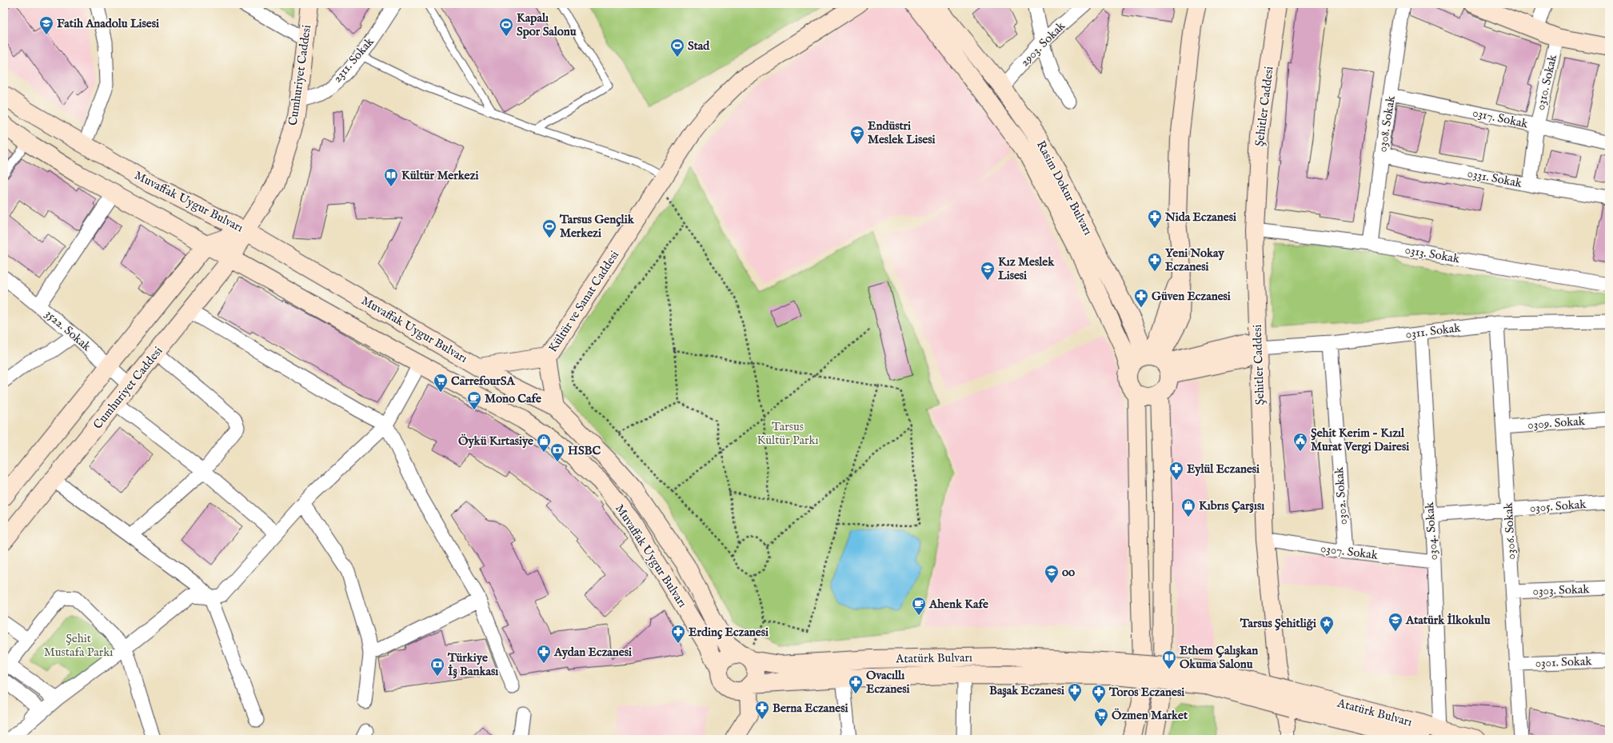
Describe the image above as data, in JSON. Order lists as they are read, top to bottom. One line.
{"streets":{"main road":["Cumhuriyet Caddesi","Şehitler Caddesi","Rasim Dokur Bulvarı","Muvaffak Uygur Bulvarı","Kültür ve Sanat Caddesi","Atatürk Bulvarı"],"street":["2903. Sokak","2311. Sokak","0310. Sokak","0317. Sokak","0308. Sokak","0331. Sokak","0313. Sokak","3522. Sokak","0311. Sokak","0309. Sokak","0302. Sokak","0305. Sokak","0304. Sokak","0306. Sokak","0307. Sokak","0303. Sokak","0301. Sokak"]},"crossings":[["2903. Sokak","Rasim Dokur Bulvarı"],["2311. Sokak","Cumhuriyet Caddesi"],["Cumhuriyet Caddesi","Muvaffak Uygur Bulvarı"],["Cumhuriyet Caddesi","3522. Sokak"],["0310. Sokak","0317. Sokak"],["0310. Sokak","0331. Sokak"],["Şehitler Caddesi","0313. Sokak"],["Şehitler Caddesi","0311. Sokak"],["Şehitler Caddesi","0307. Sokak"],["0317. Sokak","0308. Sokak"],["0308. Sokak","0331. Sokak"],["0308. Sokak","0313. Sokak"],["Muvaffak Uygur Bulvarı","Atatürk Bulvarı"],["0311. Sokak","0302. Sokak"],["0311. Sokak","0304. Sokak"],["0311. Sokak","0306. Sokak"],["0309. Sokak","0306. Sokak"],["0302. Sokak","0307. Sokak"],["0305. Sokak","0304. Sokak"],["0305. Sokak","0306. Sokak"],["0304. Sokak","0307. Sokak"],["0304. Sokak","Atatürk Bulvarı"],["0306. Sokak","0303. Sokak"],["0306. Sokak","0301. Sokak"]],"parks":["Tarsus Kültür Parkı","Şehit Mustafa Parkı"],"places":{"school or university":["Fatih Anadolu Lisesi","Endüstri Meslek Lisesi","Kız Meslek Lisesi","oo","Atatürk İlkokulu"],"sports":["Kapalı Spor Salonu","Stad","Tarsus Gençlik Merkezi"],"library":["Kültür Merkezi","Ethem Çalışkan Okuma Salonu"],"pharmacy":["Nida Eczanesi","Yeni Nokay Eczanesi","Güven Eczanesi","Eylül Eczanesi","Erdinç Eczanesi","Aydan Eczanesi","Ovacıllı Eczanesi","Başak Eczanesi","Toros Eczanesi","Berna Eczanesi"],"supermarket":["CarrefourSA","Özmen Market"],"cafe":["Mono Cafe","Ahenk Kafe"],"public building":["Şehit Kerim - Kızıl Murat Vergi Dairesi"],"shop":["Öykü Kırtasiye","Kıbrıs Çarşısı"],"bank":["HSBC","Türkiye İş Bankası"],"place":["Tarsus Şehitliği"]}}
